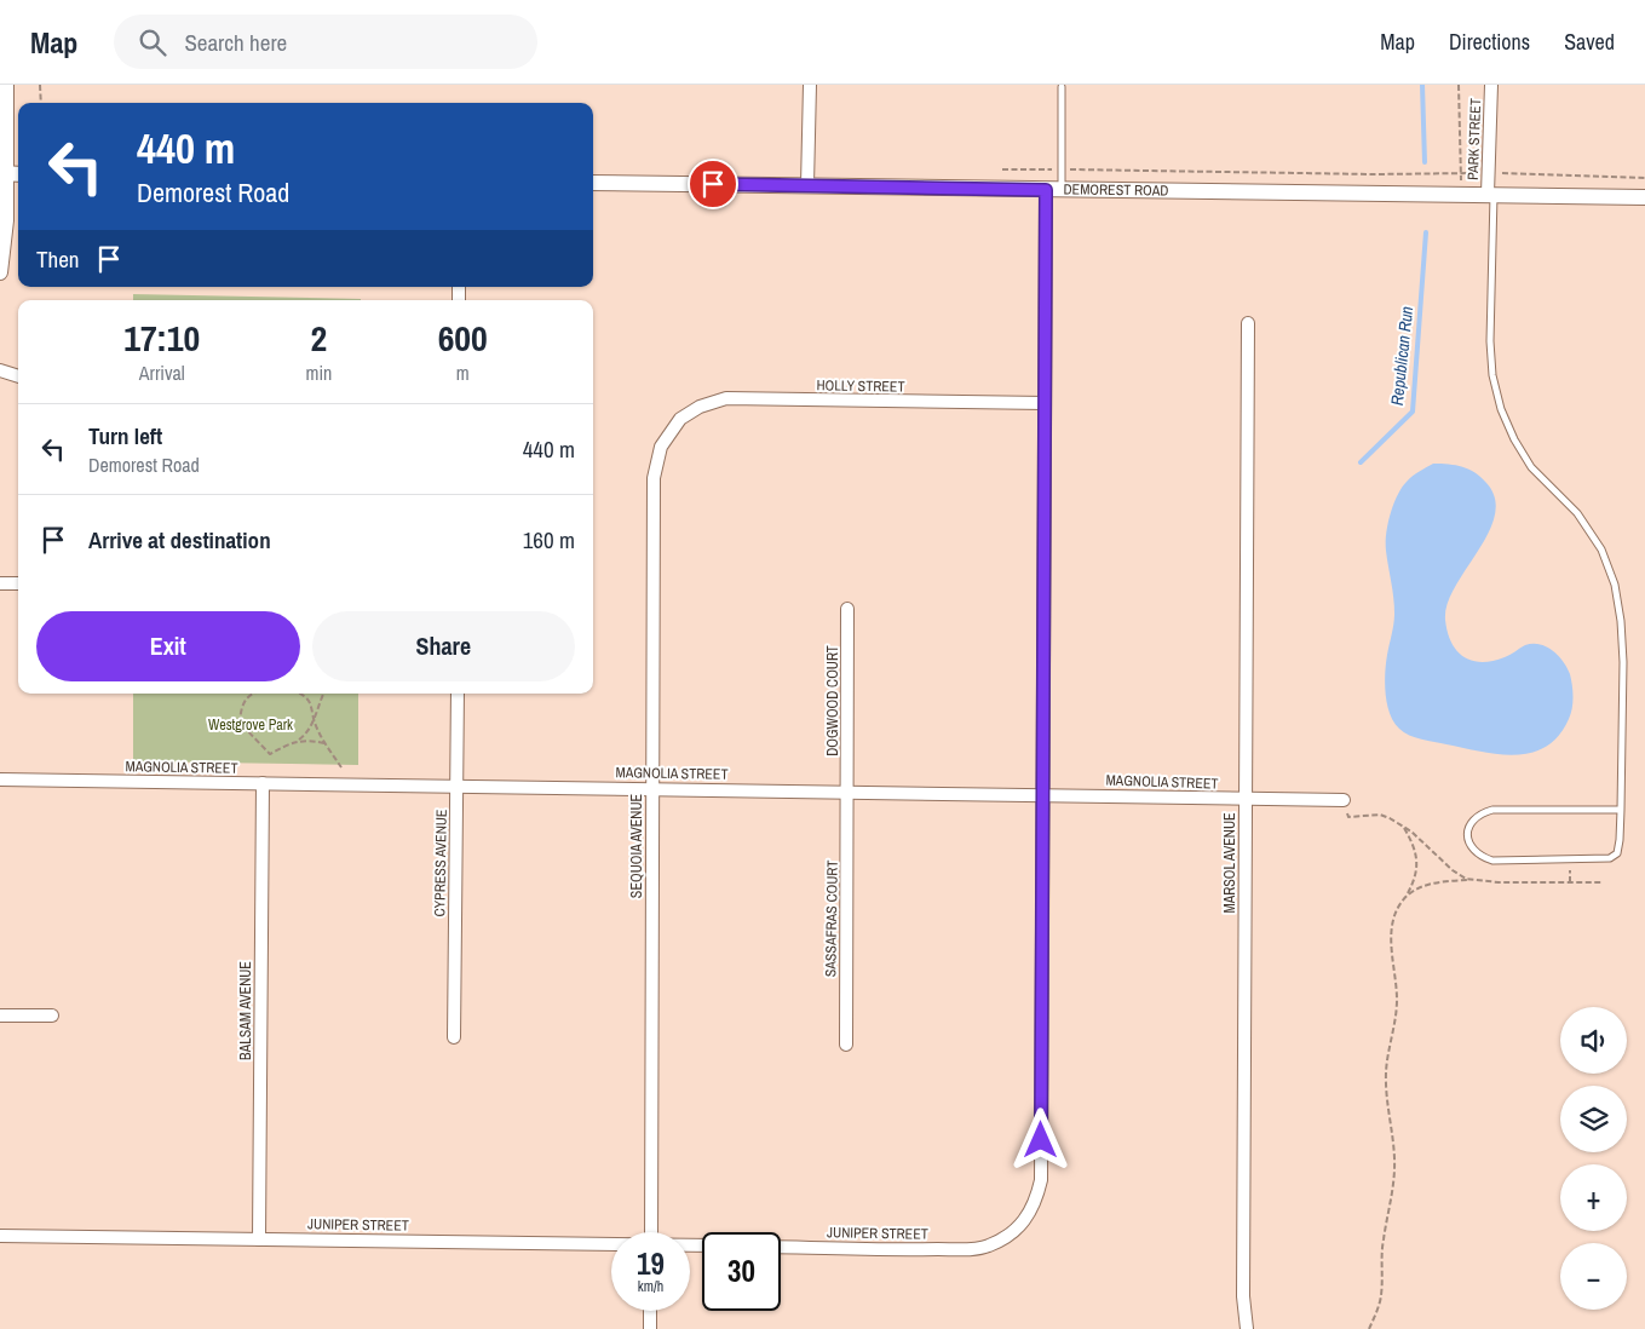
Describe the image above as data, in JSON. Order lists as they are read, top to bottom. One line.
{"streets":{"street":["PARK STREET","DEMOREST ROAD","HOLLY STREET","DOGWOOD COURT","MAGNOLIA STREET","SEQUOIA AVENUE","CYPRESS AVENUE","MARSOL AVENUE","SASSAFRAS COURT","BALSAM AVENUE","JUNIPER STREET"]},"crossings":[["PARK STREET","DEMOREST ROAD"],["HOLLY STREET","SEQUOIA AVENUE"],["DOGWOOD COURT","MAGNOLIA STREET"],["DOGWOOD COURT","SASSAFRAS COURT"],["MAGNOLIA STREET","SEQUOIA AVENUE"],["MAGNOLIA STREET","CYPRESS AVENUE"],["MAGNOLIA STREET","MARSOL AVENUE"],["MAGNOLIA STREET","SASSAFRAS COURT"],["MAGNOLIA STREET","BALSAM AVENUE"],["MAGNOLIA STREET","JUNIPER STREET"],["BALSAM AVENUE","JUNIPER STREET"]],"water":["Republican Run"],"parks":["Westgrove Park"],"page":{"header":"Map","search":"Search here","nav":["Map","Directions","Saved"],"turn":["440 m","Demorest Road"],"then":"Then","eta":["17:10","Arrival","2","min","600","m"],"list":[{"name":"Turn left","note":"Demorest Road","value":"440 m"},{"name":"Arrive at destination","value":"160 m"}],"buttons":["Exit","Share"],"map_buttons":["+","−"],"speed":"19 km/h","limit":"30"}}
